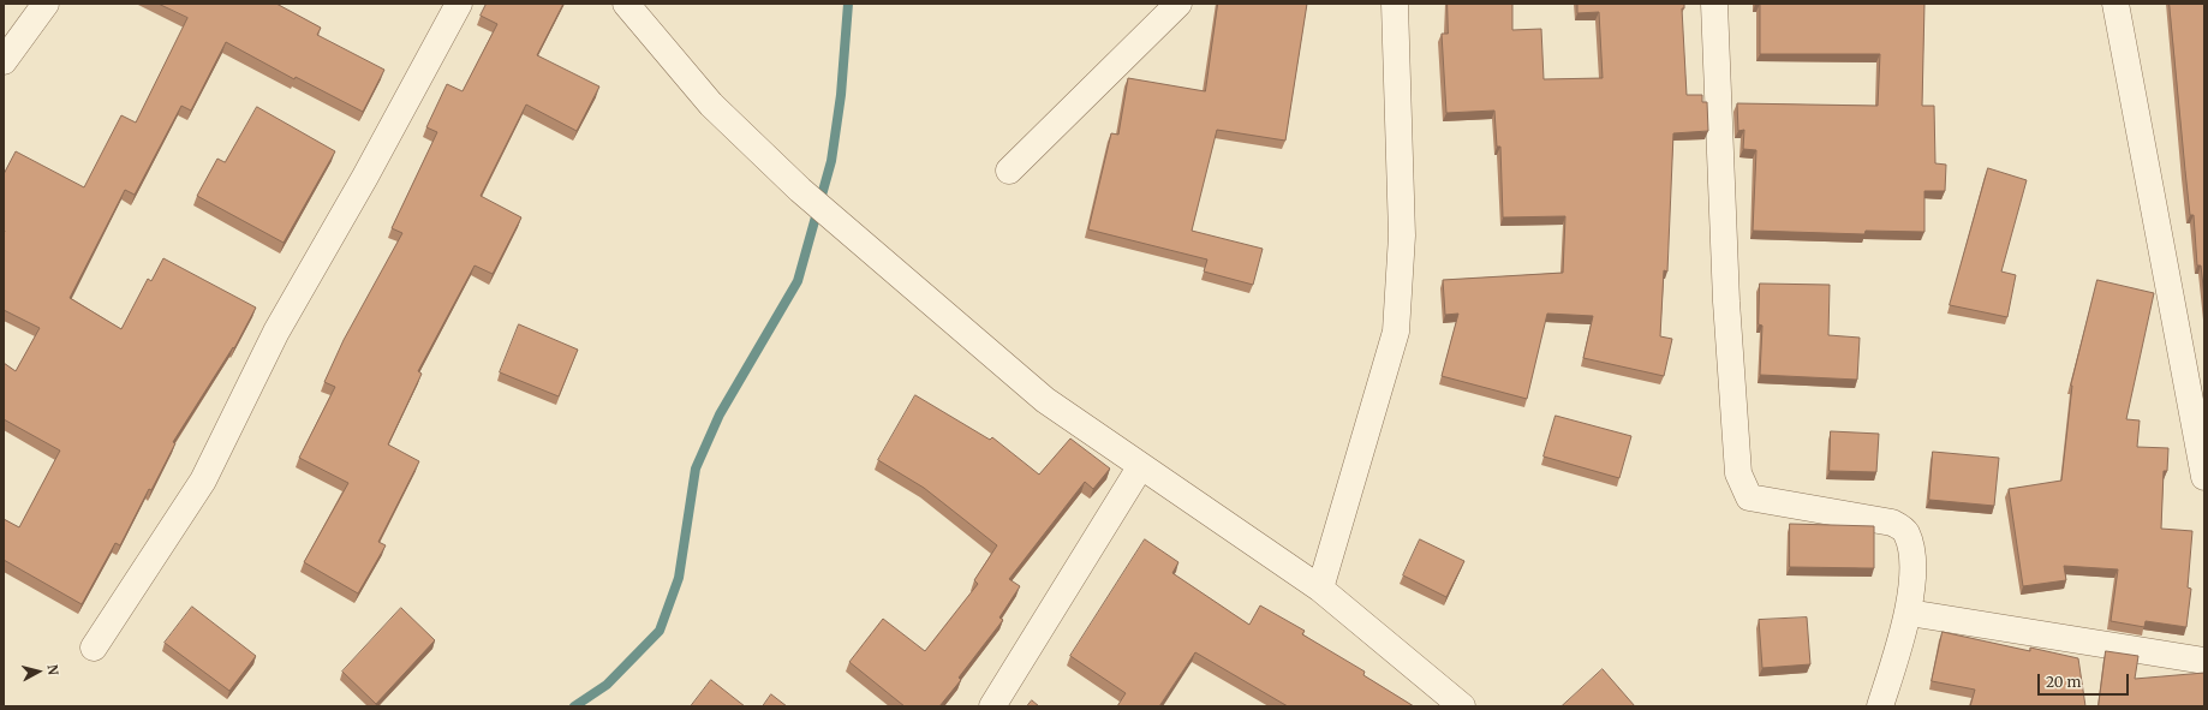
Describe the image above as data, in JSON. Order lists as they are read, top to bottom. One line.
{"scale_bar":"20 m","north":"right"}
